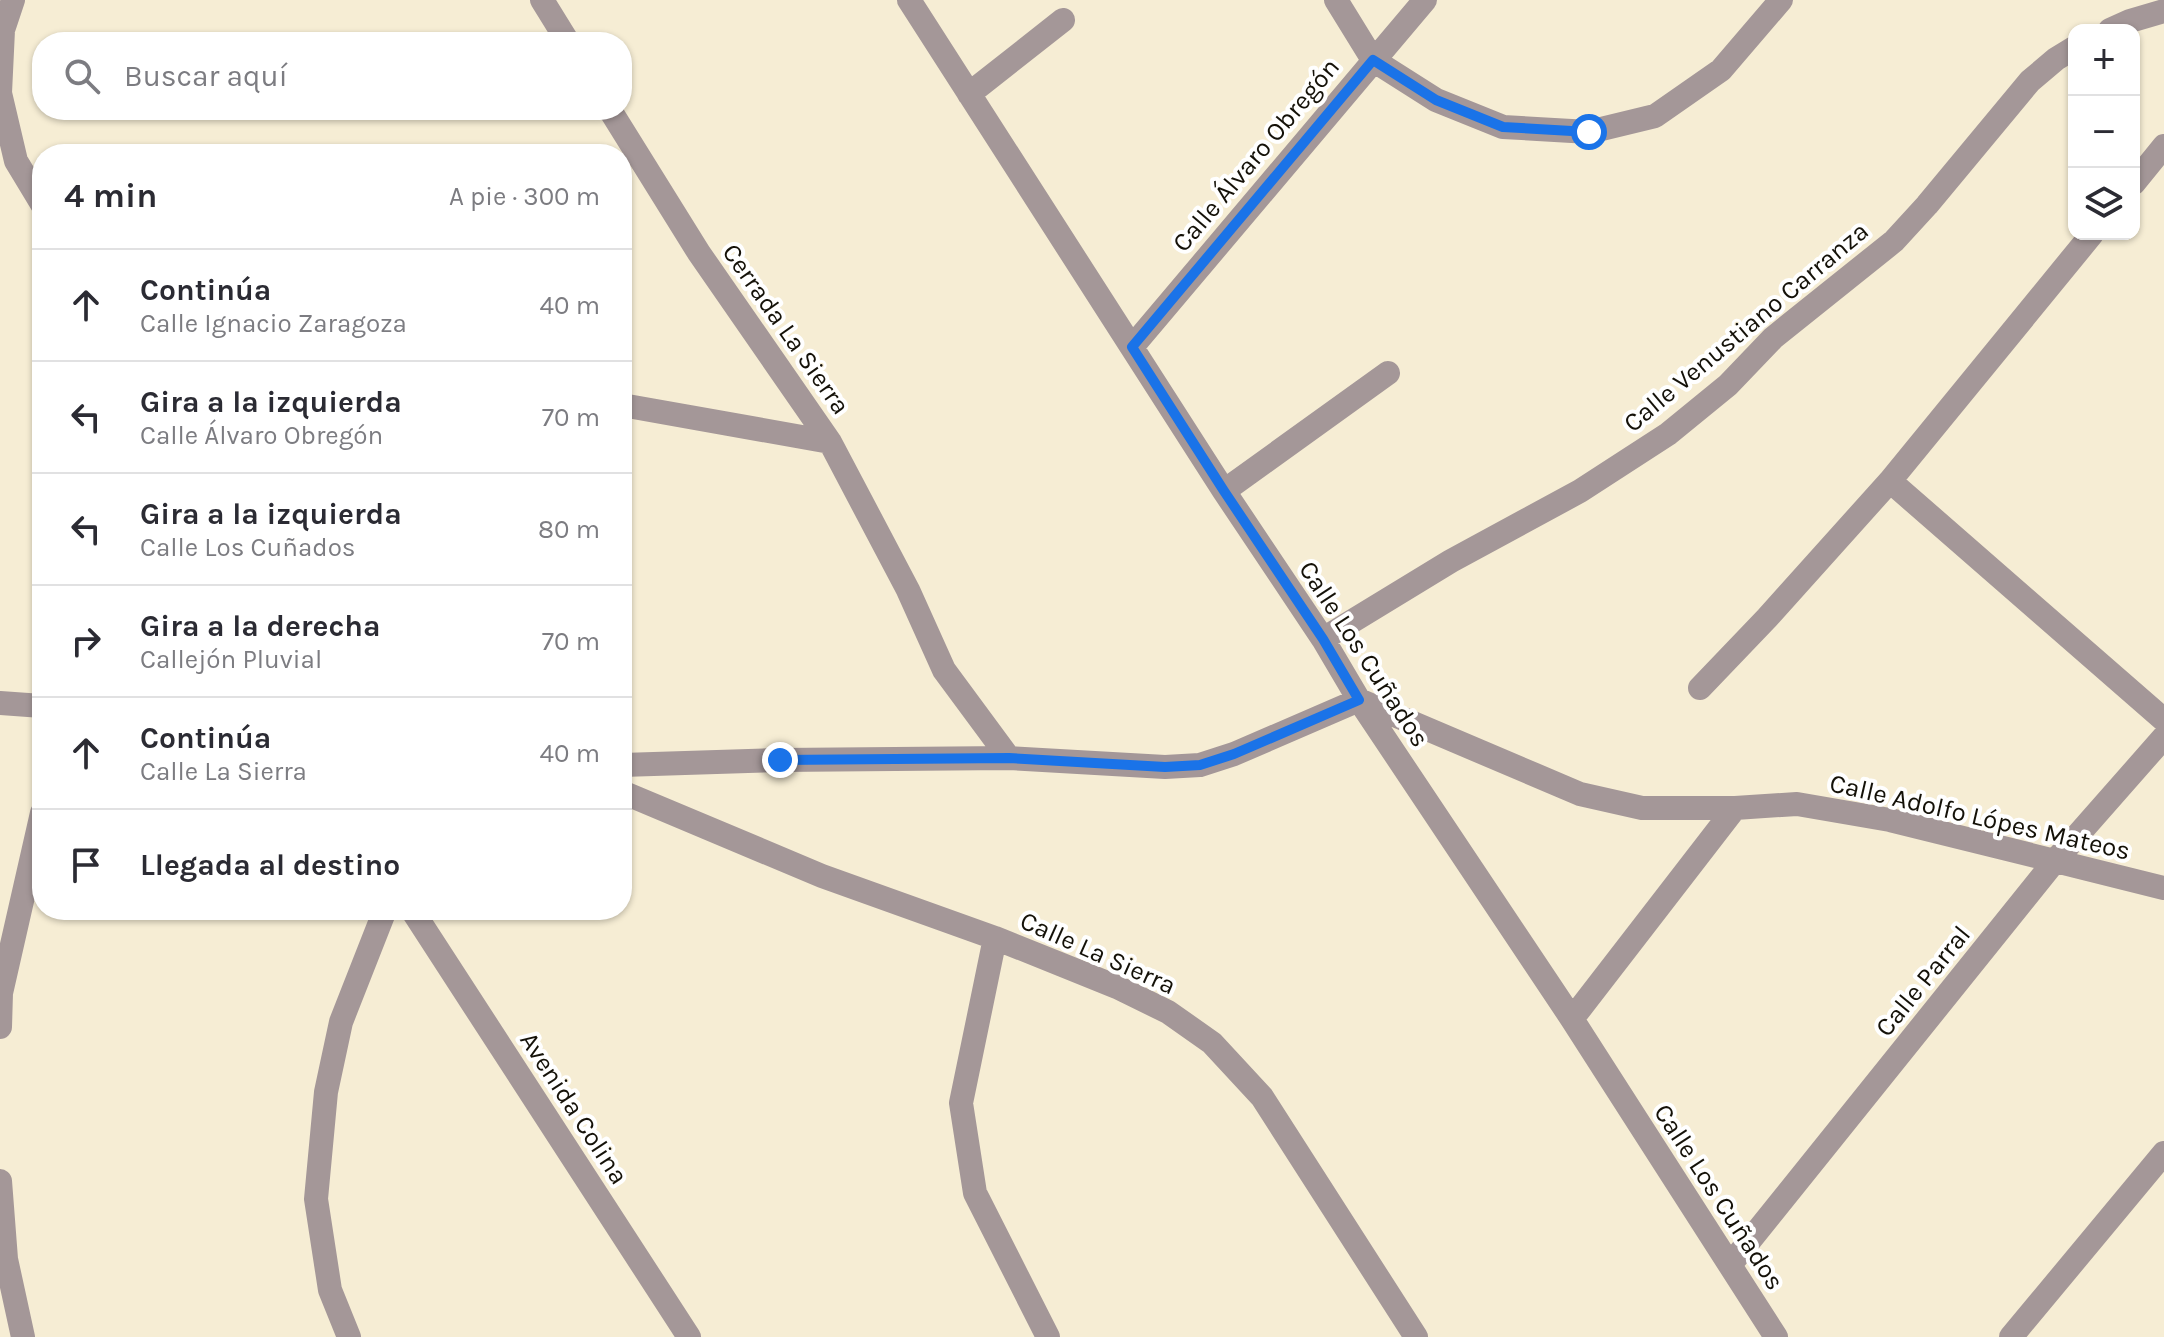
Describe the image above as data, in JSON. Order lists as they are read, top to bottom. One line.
{"streets":{"street":["Calle Álvaro Obregón","Calle Venustiano Carranza","Cerrada La Sierra","Calle Los Cuñados","Calle Adolfo Lópes Mateos","Calle La Sierra","Calle Parral","Avenida Colina"]},"crossings":[["Calle Álvaro Obregón","Calle Los Cuñados"],["Calle Venustiano Carranza","Calle Los Cuñados"],["Calle Los Cuñados","Calle Adolfo Lópes Mateos"],["Calle Los Cuñados","Calle Parral"],["Calle Adolfo Lópes Mateos","Calle Parral"]],"page":{"map_buttons":["+","−"],"search":"Buscar aquí","heading":["4 min","A pie · 300 m"],"list":[["Continúa","Calle Ignacio Zaragoza","40 m"],["Gira a la izquierda","Calle Álvaro Obregón","70 m"],["Gira a la izquierda","Calle Los Cuñados","80 m"],["Gira a la derecha","Callejón Pluvial","70 m"],["Continúa","Calle La Sierra","40 m"],"Llegada al destino"]}}
